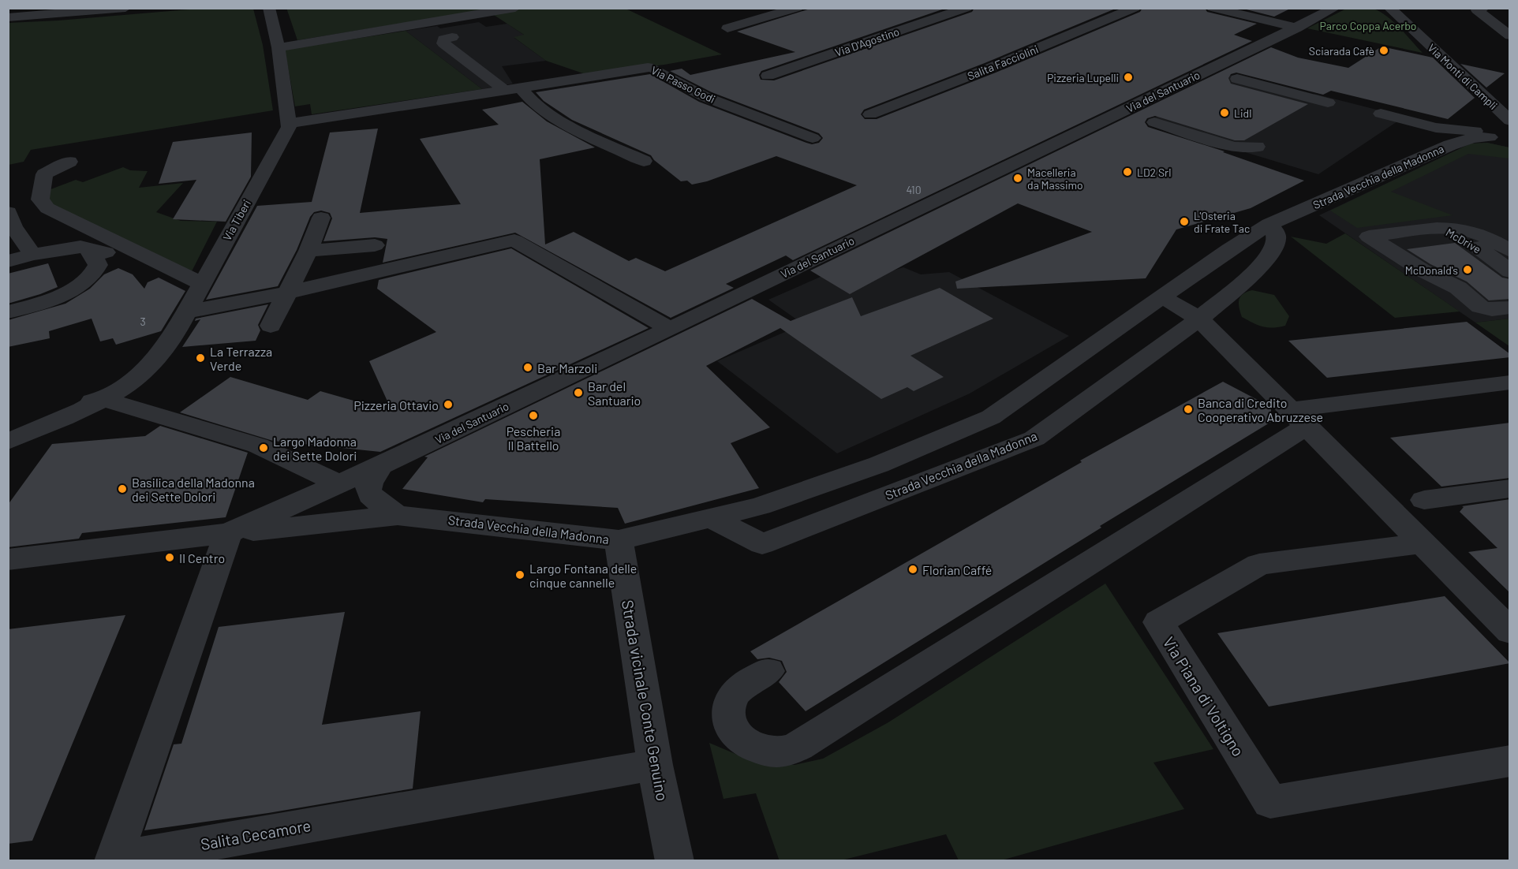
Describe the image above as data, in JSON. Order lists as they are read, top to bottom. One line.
{"streets":{"street":["Via D'Agostino","Salita Facciolini","Via Monti di Campli","Via Passo Godi","Via del Santuario","Strada Vecchia della Madonna","Via Tiberi","McDrive","Via Piana di Voltigno","Strada vicinale Conte Genuino","Salita Cecamore"]},"crossings":[["Via Passo Godi","Via Tiberi"],["Strada Vecchia della Madonna","Strada vicinale Conte Genuino"],["Strada Vecchia della Madonna","Salita Cecamore"],["Strada vicinale Conte Genuino","Salita Cecamore"]],"parks":["Parco Coppa Acerbo"],"places":["Sciarada Cafè","Pizzeria Lupelli","Lidl","LD2 Srl","Macelleria da Massimo","L'Osteria di Frate Tac","McDonald's","La Terrazza Verde","Bar Marzoli","Bar del Santuario","Pizzeria Ottavio","Banca di Credito Cooperativo Abruzzese","Pescheria Il Battello","Largo Madonna dei Sette Dolori","Basilica della Madonna dei Sette Dolori","Il Centro","Florian Caffé","Largo Fontana delle cinque cannelle"],"house_numbers":["410","3"]}
